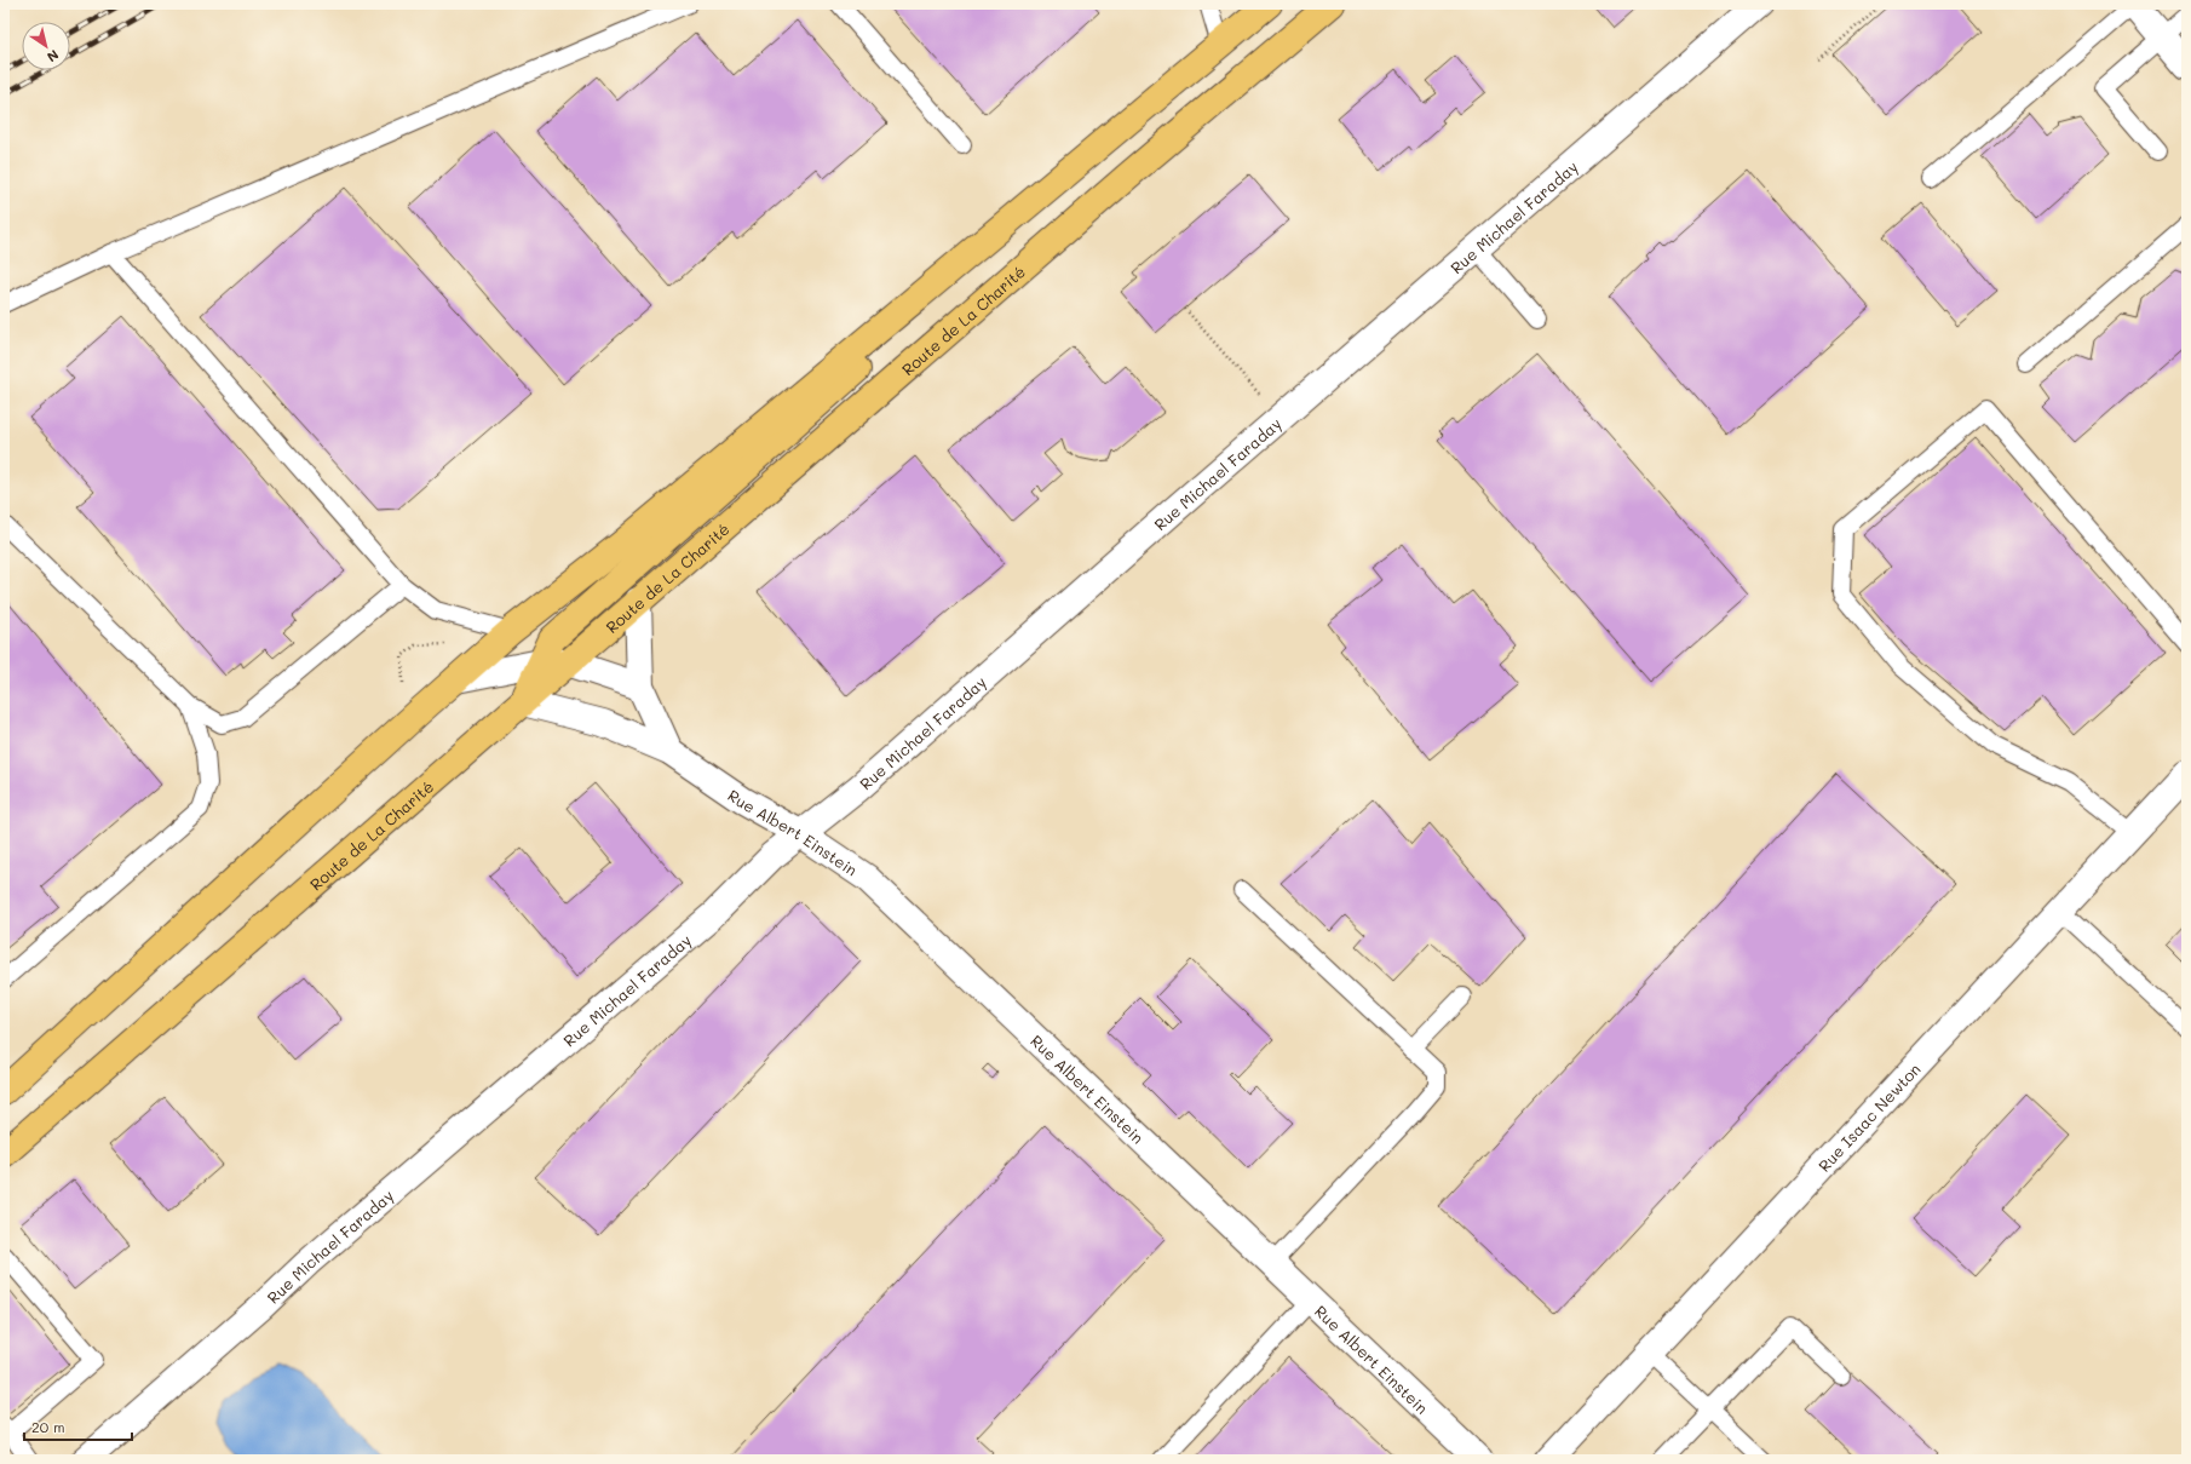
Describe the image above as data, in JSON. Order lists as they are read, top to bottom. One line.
{"streets":{"main road":["Route de La Charité"],"street":["Rue Michael Faraday","Rue Albert Einstein","Rue Isaac Newton"]},"crossings":[["Rue Michael Faraday","Rue Albert Einstein"],["Route de La Charité","Rue Albert Einstein"]],"scale_bar":"20 m","north":"bottom right"}
